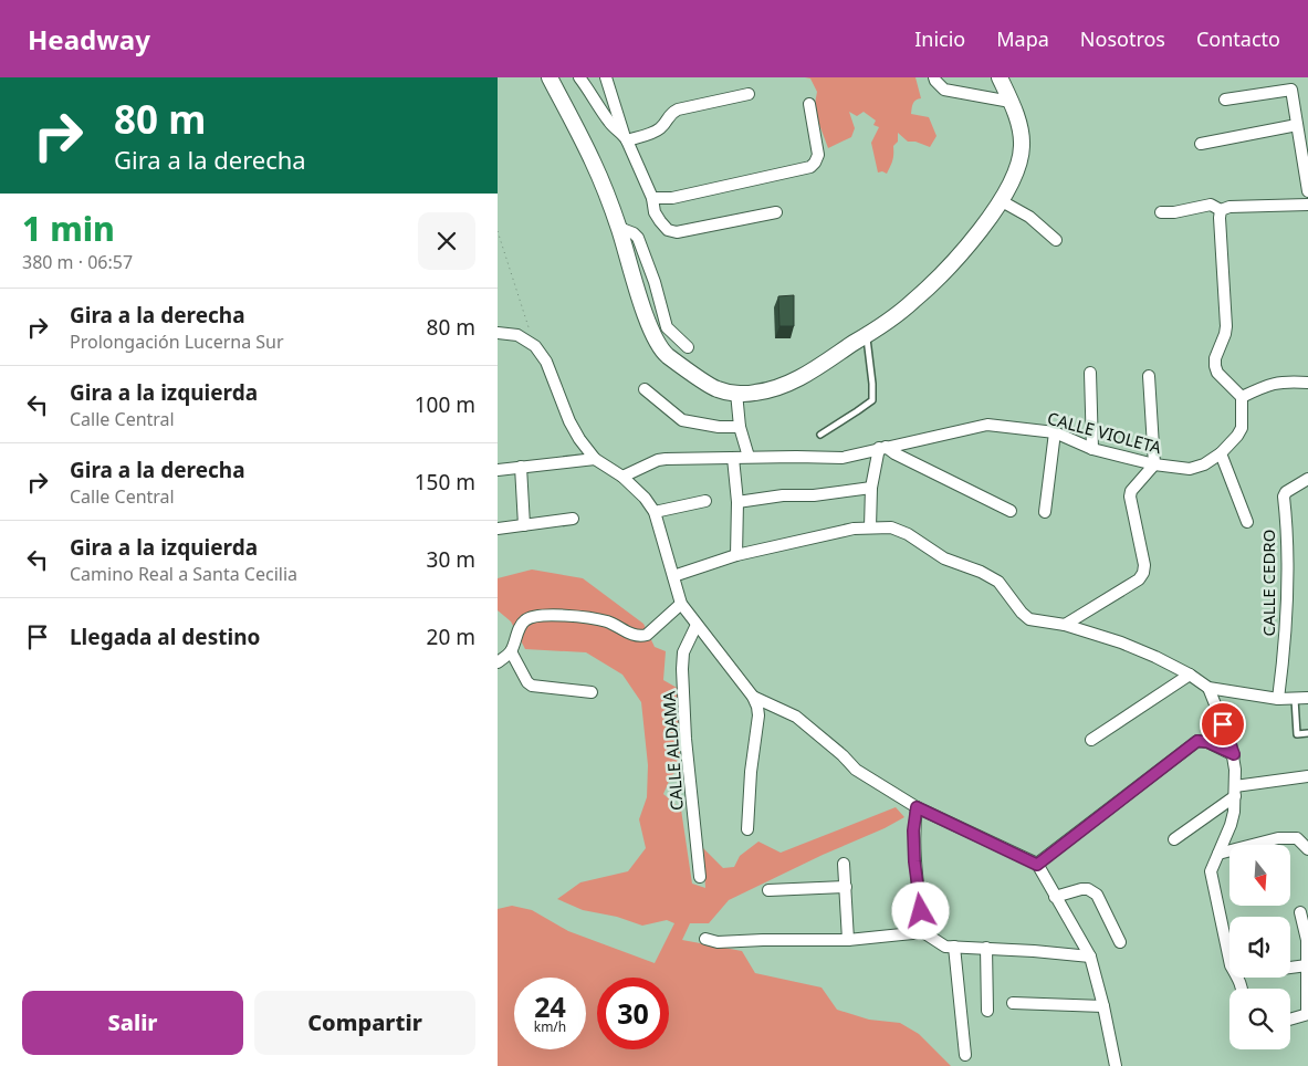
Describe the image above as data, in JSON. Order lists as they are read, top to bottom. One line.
{"streets":{"street":["CALLE VIOLETA","CALLE CEDRO","CALLE ALDAMA"]},"north":"bottom","page":{"header":"Headway","nav":["Inicio","Mapa","Nosotros","Contacto"],"turn":["80 m","Gira a la derecha"],"heading":["1 min","380 m · 06:57"],"list":[{"name":"Gira a la derecha","note":"Prolongación Lucerna Sur","value":"80 m"},{"name":"Gira a la izquierda","note":"Calle Central","value":"100 m"},{"name":"Gira a la derecha","note":"Calle Central","value":"150 m"},{"name":"Gira a la izquierda","note":"Camino Real a Santa Cecilia","value":"30 m"},{"name":"Llegada al destino","value":"20 m"}],"speed":"24 km/h","limit":"30","buttons":["Salir","Compartir"]}}
